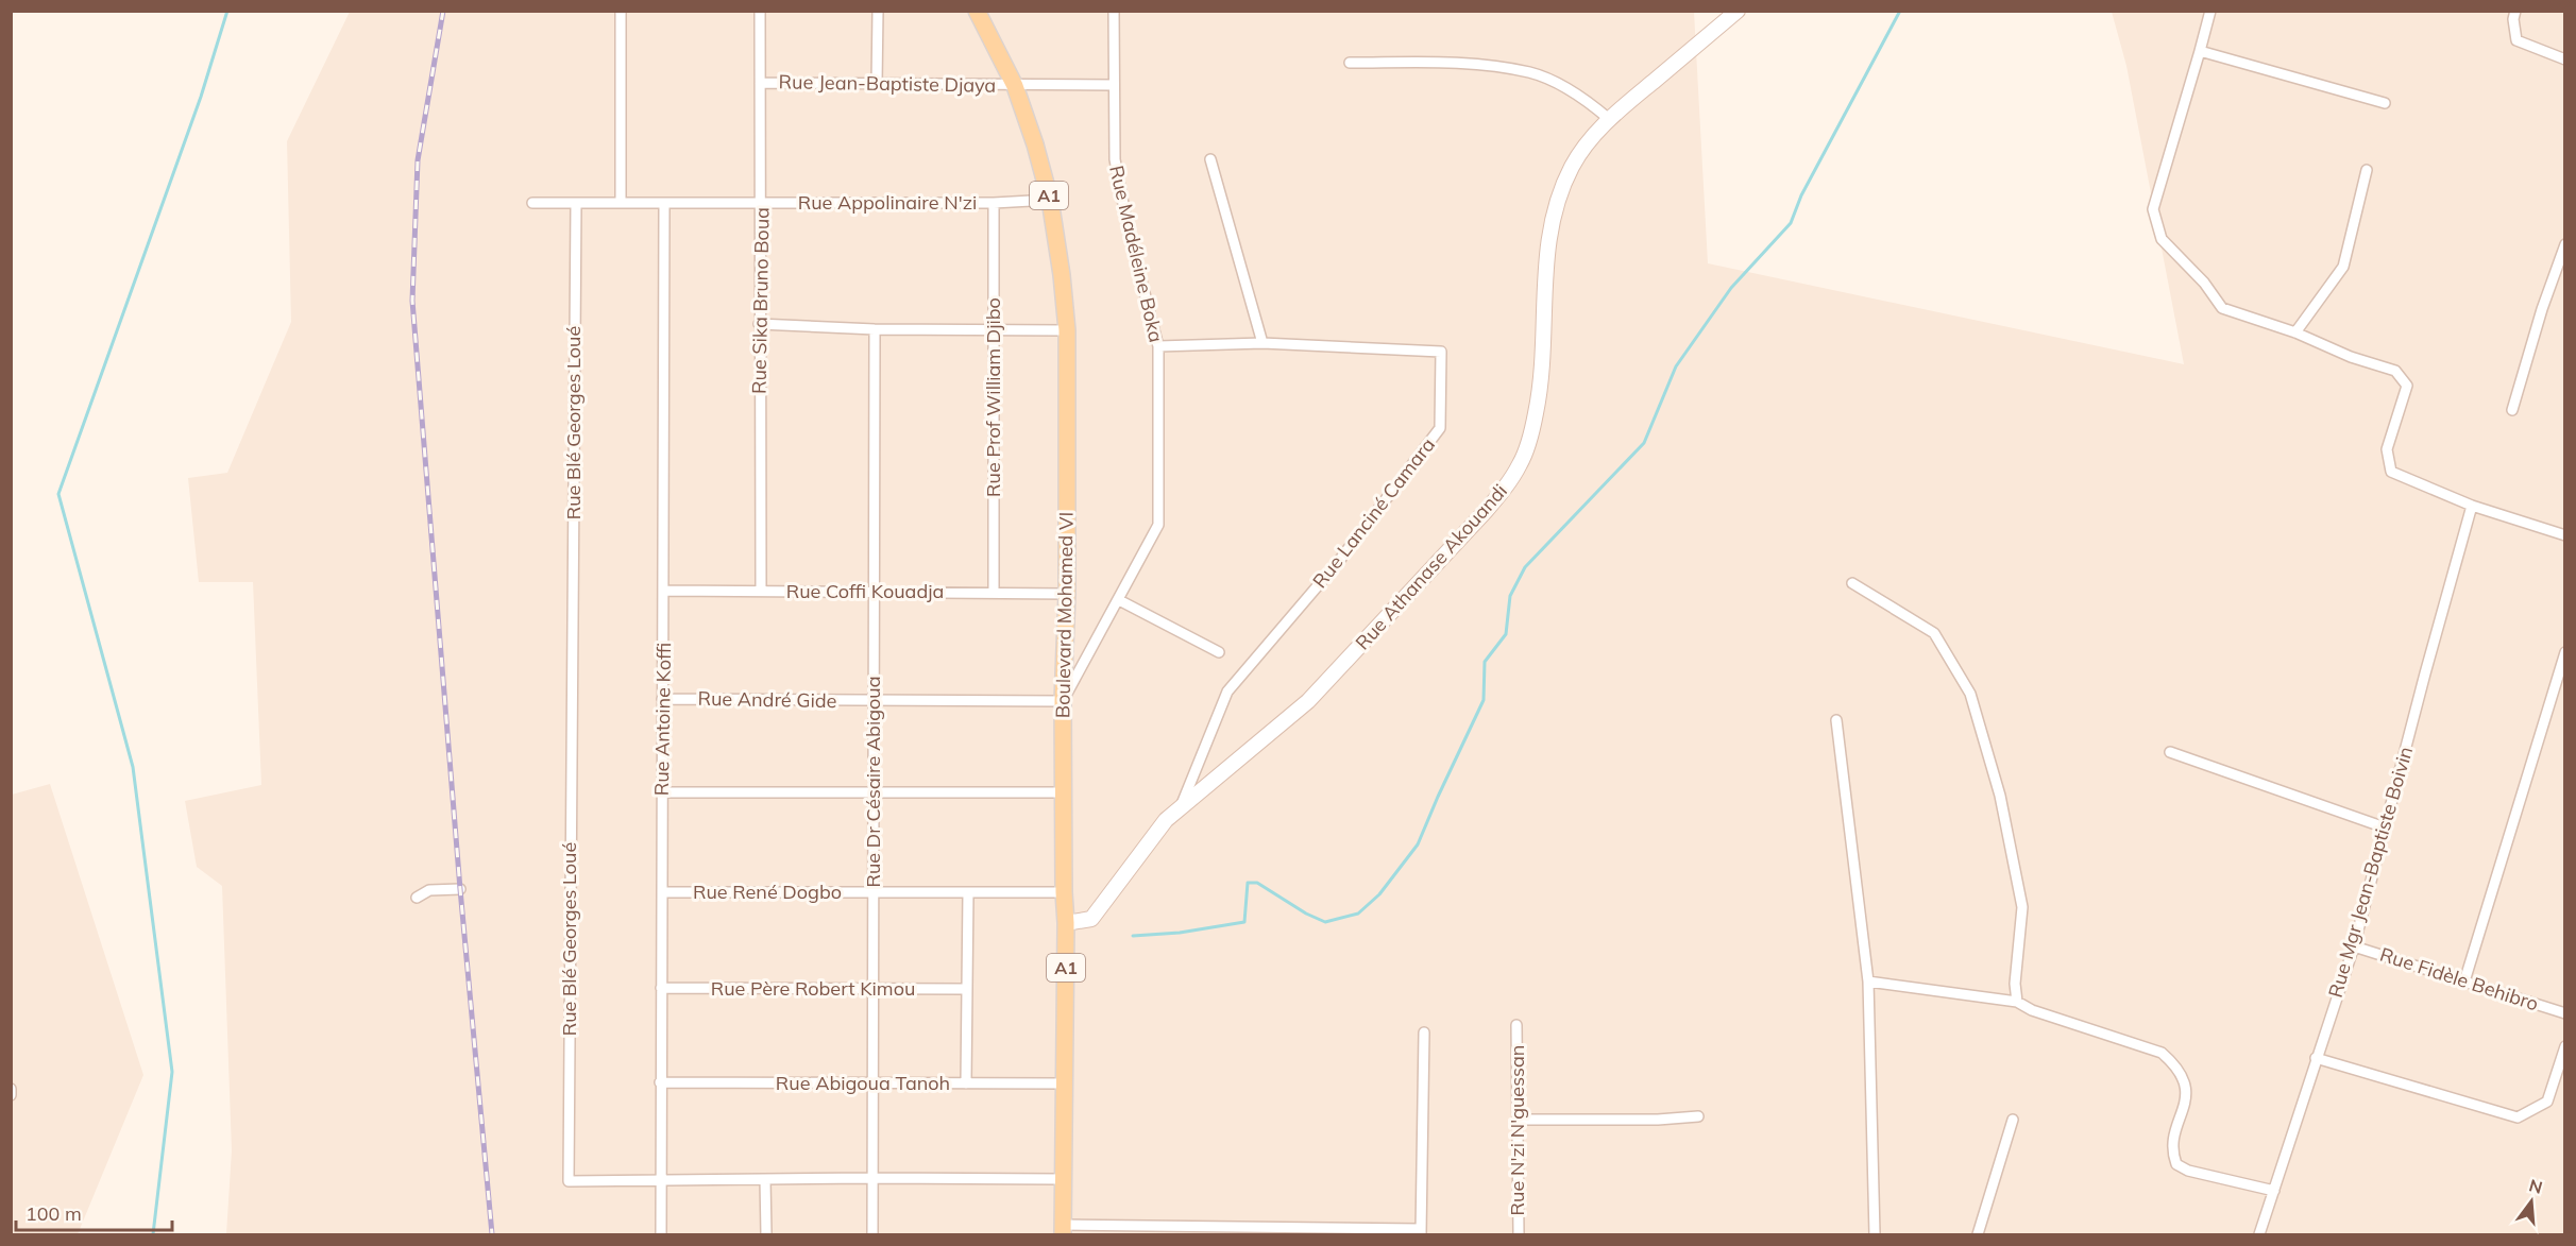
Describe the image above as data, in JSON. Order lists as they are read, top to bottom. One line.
{"streets":{"main road":["A1","Boulevard Mohamed VI"],"street":["Rue Jean-Baptiste Djaya","Rue Appolinaire N'zi","Rue Madéleine Boka","Rue Sika Bruno Boua","Rue Prof William Djibo","Rue Blé Georges Loué","Rue Lanciné Camara","Rue Athanase Akouandi","Rue Coffi Kouadja","Rue André Gide","Rue Antoine Koffi","Rue Dr Césaire Abigoua","Rue Mgr Jean-Baptiste Boivin","Rue René Dogbo","Rue Fidèle Behibro","Rue Père Robert Kimou","Rue Abigoua Tanoh","Rue N'zi N'guessan"]},"crossings":[["Rue Jean-Baptiste Djaya","Rue Madéleine Boka"],["Rue Jean-Baptiste Djaya","Rue Sika Bruno Boua"],["Rue Jean-Baptiste Djaya","Boulevard Mohamed VI"],["Rue Appolinaire N'zi","Rue Sika Bruno Boua"],["Rue Appolinaire N'zi","Rue Prof William Djibo"],["Rue Appolinaire N'zi","Rue Blé Georges Loué"],["Rue Appolinaire N'zi","Boulevard Mohamed VI"],["Rue Appolinaire N'zi","Rue Antoine Koffi"],["Rue Madéleine Boka","Rue Lanciné Camara"],["Rue Madéleine Boka","Boulevard Mohamed VI"],["Rue Madéleine Boka","Rue André Gide"],["Rue Sika Bruno Boua","Rue Coffi Kouadja"],["Rue Prof William Djibo","Rue Coffi Kouadja"],["Rue Blé Georges Loué","Boulevard Mohamed VI"],["Rue Blé Georges Loué","Rue Antoine Koffi"],["Rue Blé Georges Loué","Rue Dr Césaire Abigoua"],["Rue Lanciné Camara","Rue Athanase Akouandi"],["Rue Athanase Akouandi","Boulevard Mohamed VI"],["Rue Coffi Kouadja","Boulevard Mohamed VI"],["Rue Coffi Kouadja","Rue Antoine Koffi"],["Rue Coffi Kouadja","Rue Dr Césaire Abigoua"],["Boulevard Mohamed VI","Rue André Gide"],["Boulevard Mohamed VI","Rue René Dogbo"],["Boulevard Mohamed VI","Rue Abigoua Tanoh"],["Rue André Gide","Rue Antoine Koffi"],["Rue André Gide","Rue Dr Césaire Abigoua"],["Rue Antoine Koffi","Rue René Dogbo"],["Rue Antoine Koffi","Rue Père Robert Kimou"],["Rue Antoine Koffi","Rue Abigoua Tanoh"],["Rue Dr Césaire Abigoua","Rue René Dogbo"],["Rue Dr Césaire Abigoua","Rue Père Robert Kimou"],["Rue Dr Césaire Abigoua","Rue Abigoua Tanoh"],["Rue Mgr Jean-Baptiste Boivin","Rue Fidèle Behibro"]],"scale_bar":"100 m","north":"top"}
